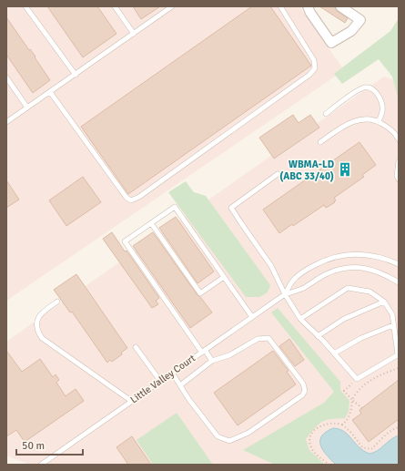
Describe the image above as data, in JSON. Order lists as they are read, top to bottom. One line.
{"streets":{"lane":["Little Valley Court"]},"places":{"building":["WBMA-LD (ABC 33/40)"]},"scale_bar":"50 m"}
